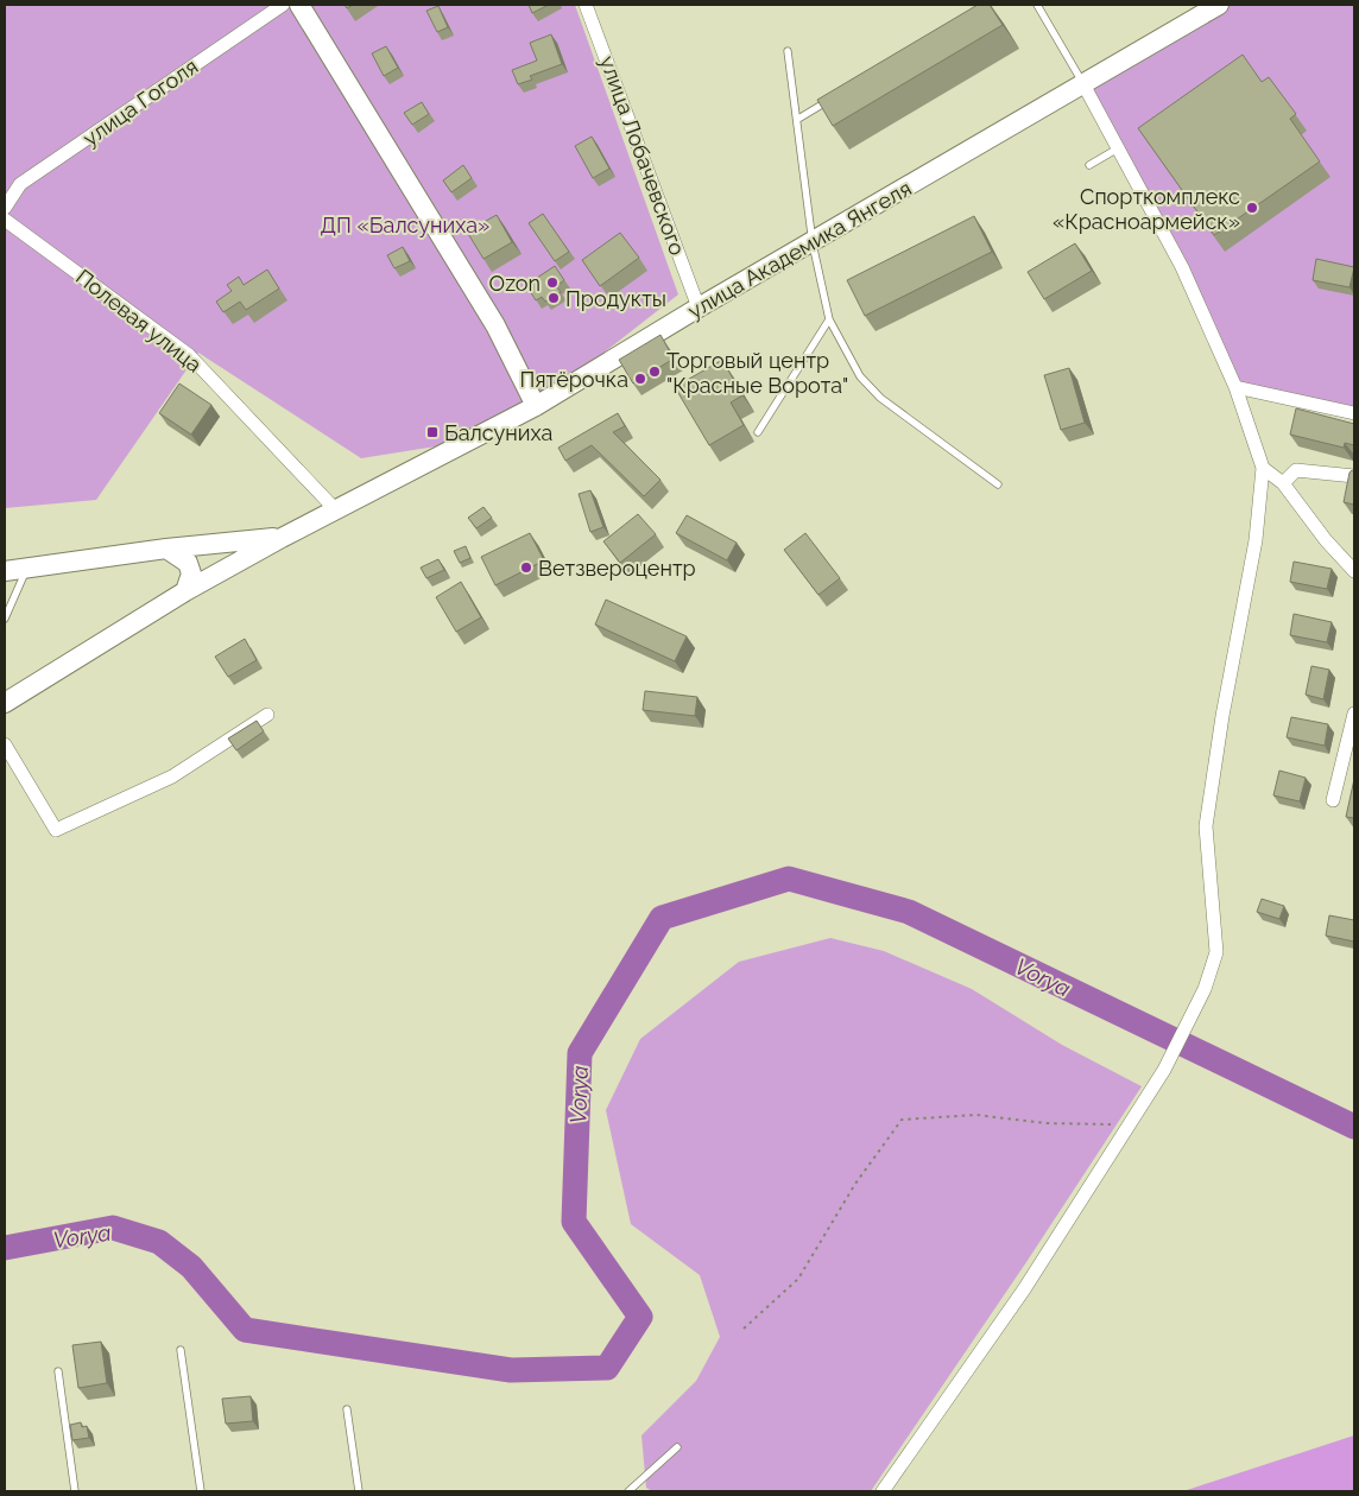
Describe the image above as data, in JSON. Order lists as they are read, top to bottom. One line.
{"streets":{"main road":["улица Академика Янгеля"],"street":["улица Гоголя","улица Лобачевского","Полевая улица"]},"crossings":[["улица Лобачевского","улица Академика Янгеля"],["улица Академика Янгеля","Полевая улица"]],"water":["Vorya"],"parks":["ДП «Балсуниха»"],"places":{"other":["Спорткомплекс «Красноармейск»","Ozon","Продукты","Торговый центр \"Красные Ворота\"","Пятёрочка","Ветзвероцентр"],"transit":["Балсуниха"]}}
